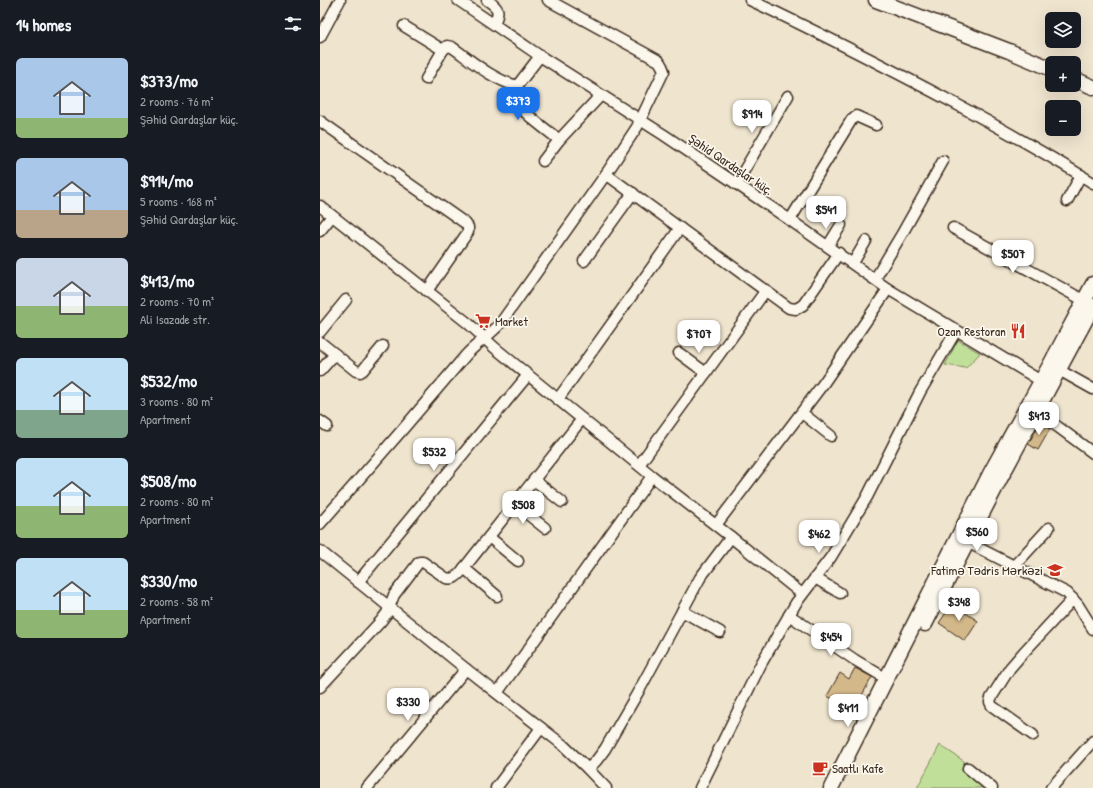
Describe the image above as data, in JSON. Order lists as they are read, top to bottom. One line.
{"streets":{"street":["Şəhid Qardaşlar küç."]},"places":{"supermarket":["Market"],"restaurant":["Ozan Restoran"],"school or university":["Fatimə Tədris Mərkəzi"],"cafe":["Saatlı Kafe"]},"page":{"heading":"14 homes","map_buttons":["+","−"],"list":[{"name":"$373/mo","note":"2 rooms · 76 m² · Şəhid Qardaşlar küç."},{"name":"$914/mo","note":"5 rooms · 168 m² · Şəhid Qardaşlar küç."},{"name":"$413/mo","note":"2 rooms · 70 m² · Ali Isazade str."},{"name":"$532/mo","note":"3 rooms · 80 m² · Apartment"},{"name":"$508/mo","note":"2 rooms · 80 m² · Apartment"},{"name":"$330/mo","note":"2 rooms · 58 m² · Apartment"}],"price":["$373","$914","$541","$507","$707","$413","$532","$508","$560","$462","$348","$454","$330","$411"]}}
